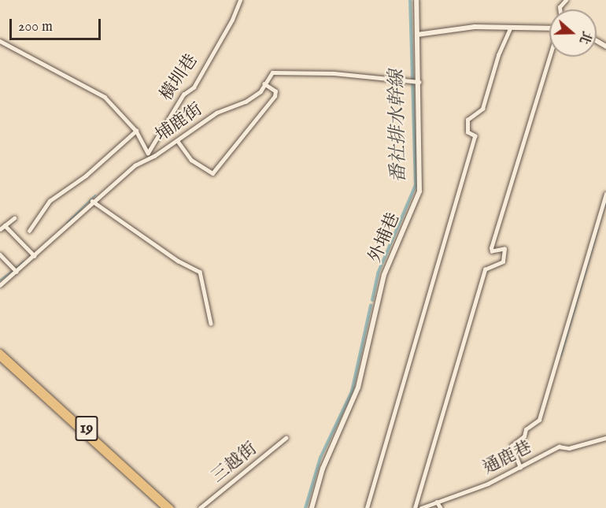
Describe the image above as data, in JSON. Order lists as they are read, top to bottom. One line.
{"streets":{"main road":["19"],"street":["橫圳巷","埔鹿街","外埔巷","通鹿巷","三越街"]},"crossings":[["埔鹿街","外埔巷"]],"water":["番社排水幹線"],"scale_bar":"200 m","north":"right"}
